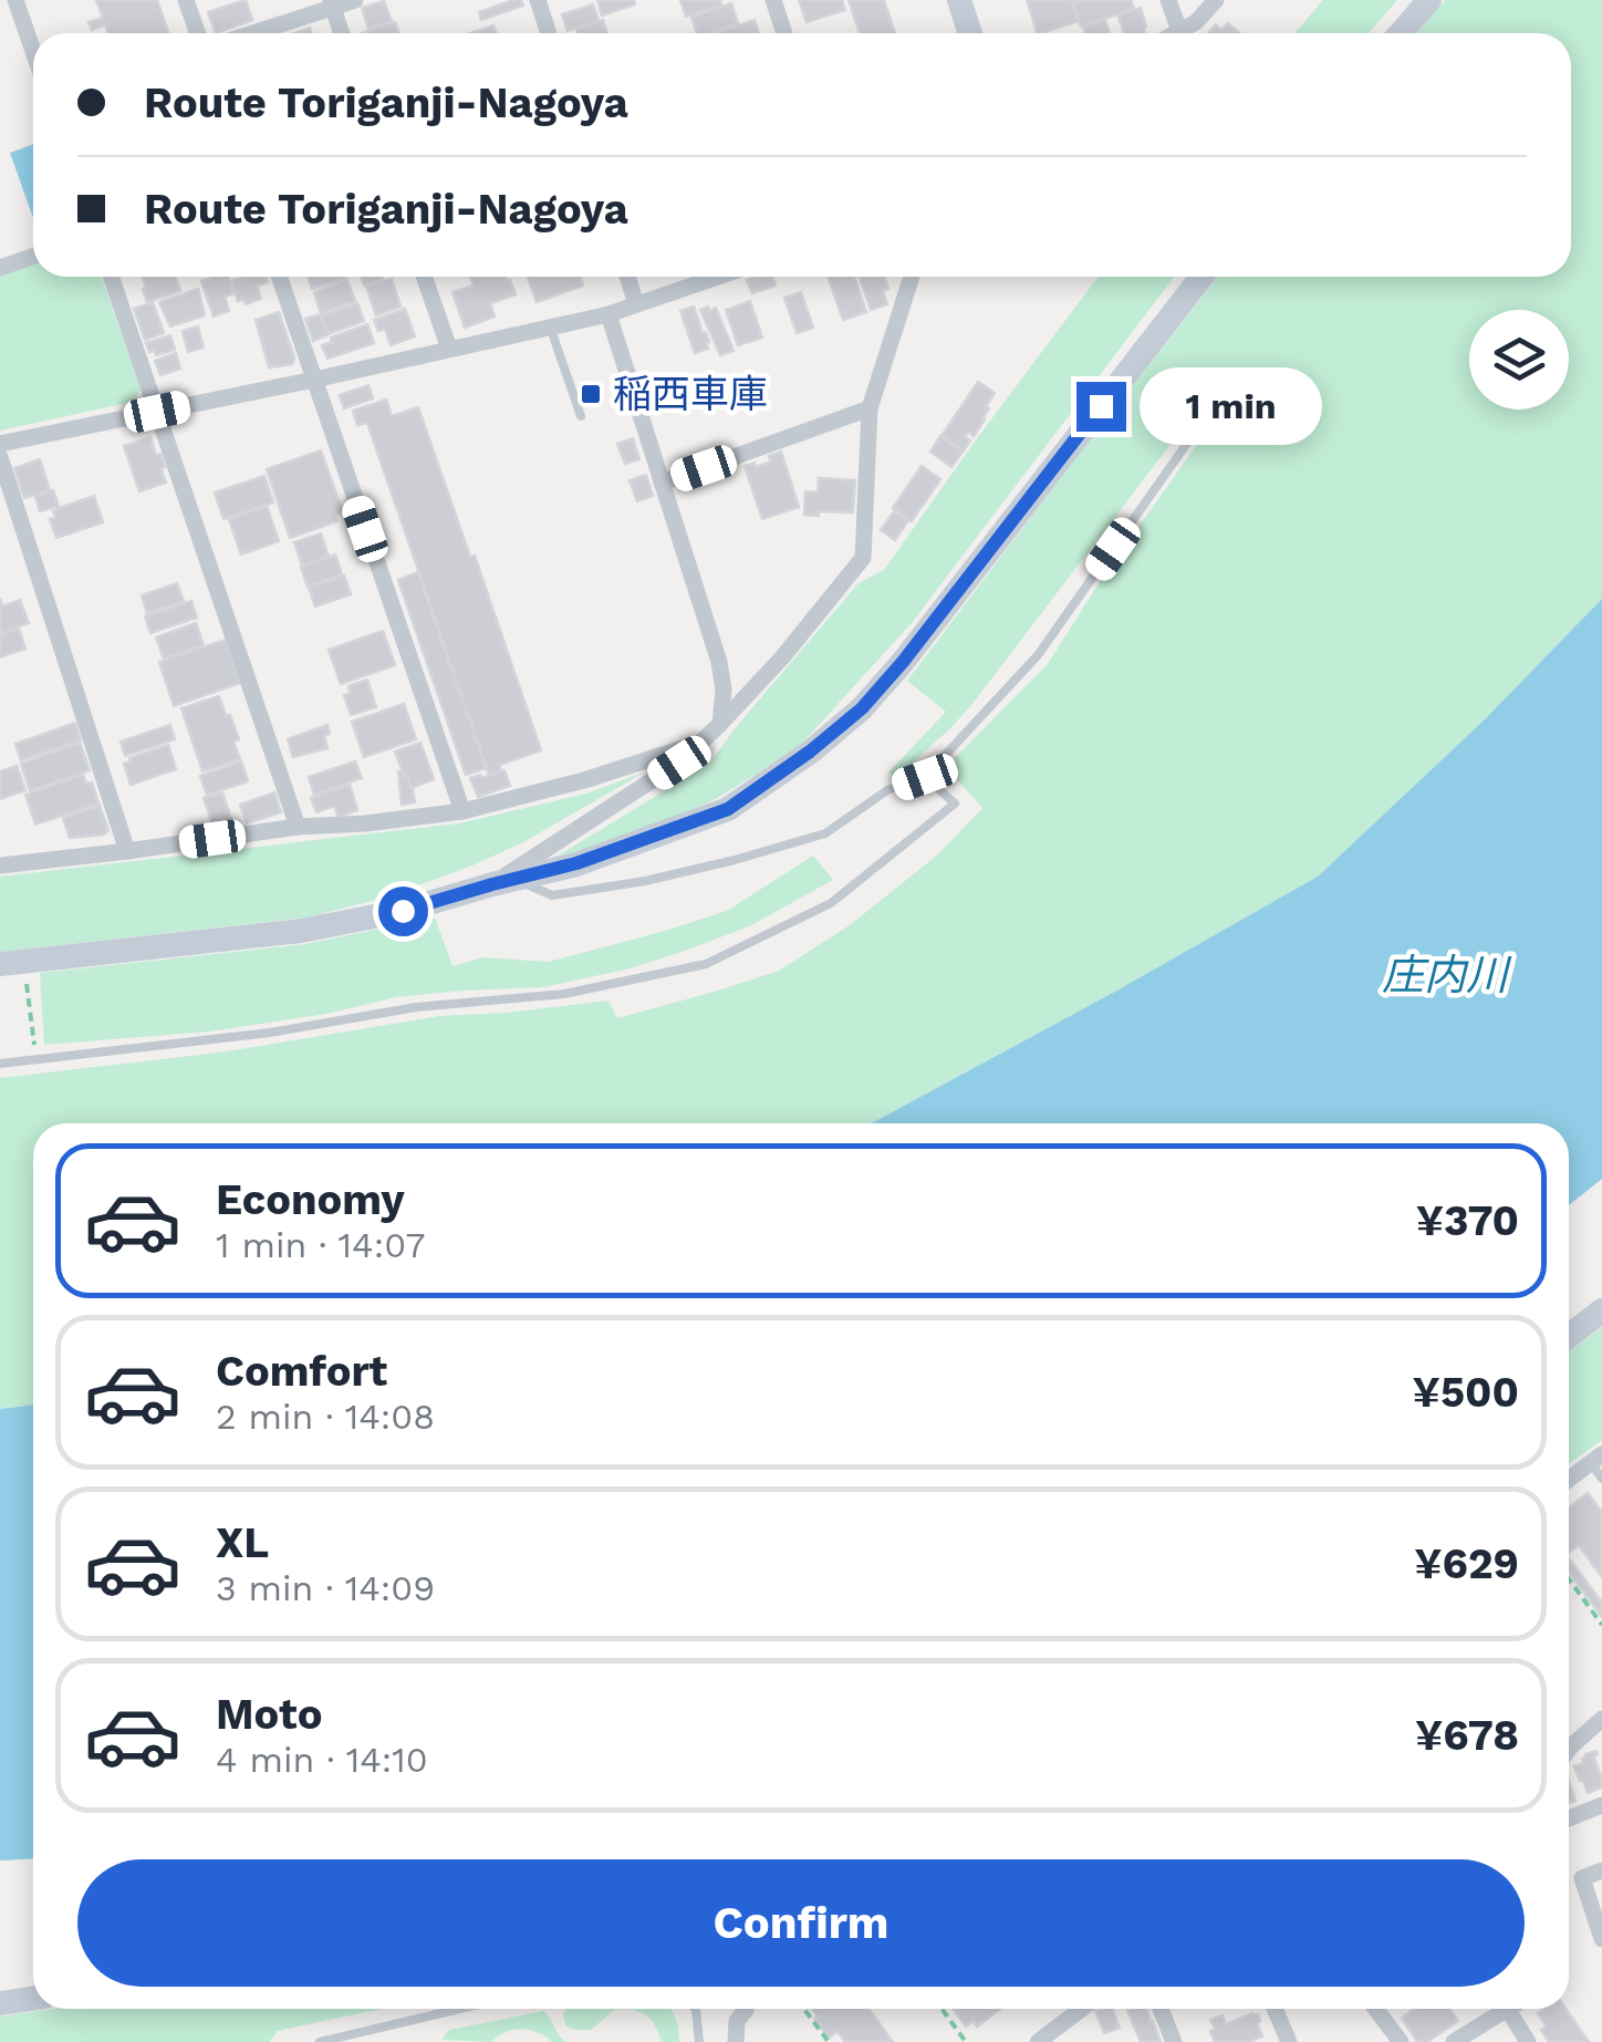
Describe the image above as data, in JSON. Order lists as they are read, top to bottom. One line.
{"water":["庄内川"],"places":{"transit":["稲西車庫"]},"page":{"banner":["Route Toriganji-Nagoya","Route Toriganji-Nagoya"],"bubble":"1 min","list":[{"name":"Economy","note":"1 min · 14:07","value":"¥370"},{"name":"Comfort","note":"2 min · 14:08","value":"¥500"},{"name":"XL","note":"3 min · 14:09","value":"¥629"},{"name":"Moto","note":"4 min · 14:10","value":"¥678"}],"buttons":"Confirm"}}
